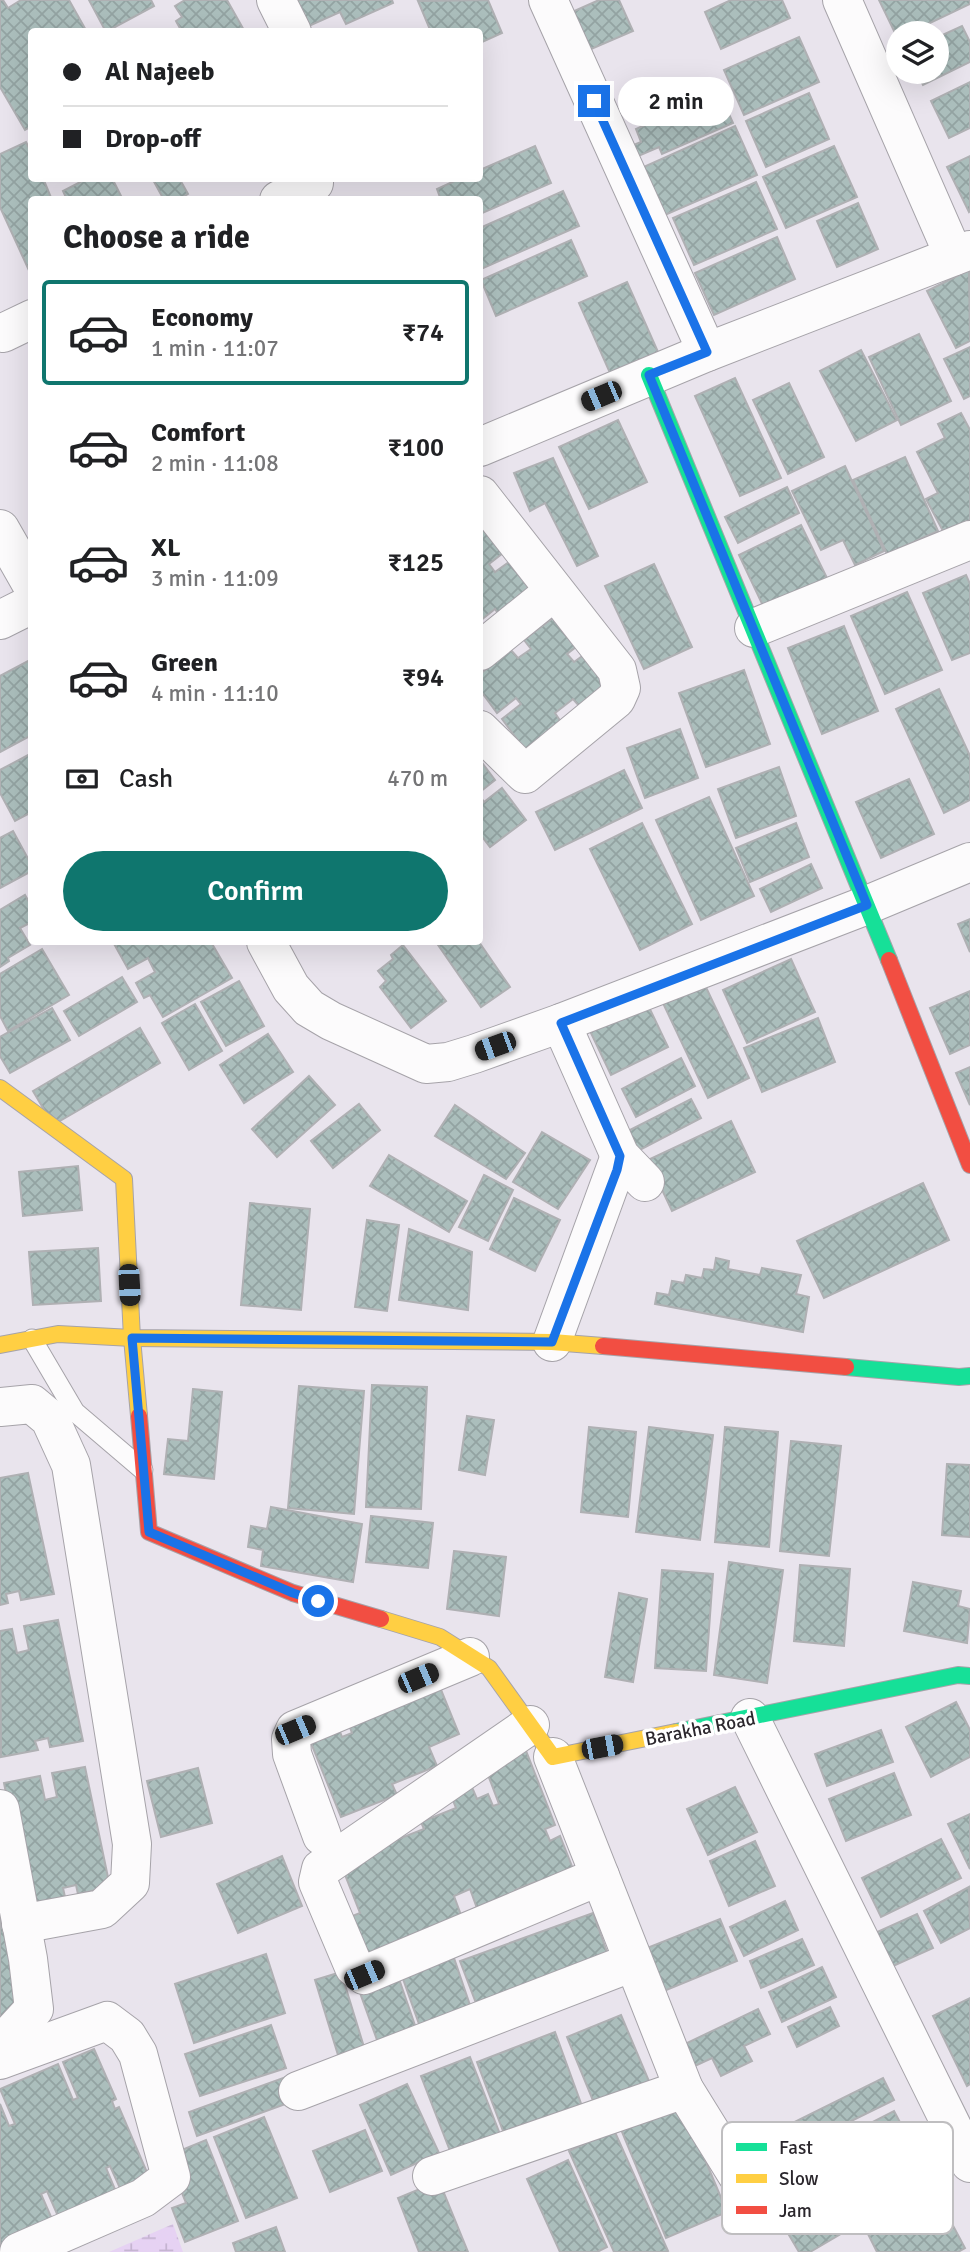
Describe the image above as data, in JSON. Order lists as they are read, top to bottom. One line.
{"streets":{"street":["Barakha Road"]},"legend":["Fast","Slow","Jam"],"page":{"banner":["Al Najeeb","Drop-off"],"bubble":"2 min","heading":"Choose a ride","list":[{"name":"Economy","note":"1 min · 11:07","value":"₹74"},{"name":"Comfort","note":"2 min · 11:08","value":"₹100"},{"name":"XL","note":"3 min · 11:09","value":"₹125"},{"name":"Green","note":"4 min · 11:10","value":"₹94"}],"pay":["Cash","470 m"],"buttons":"Confirm"}}
